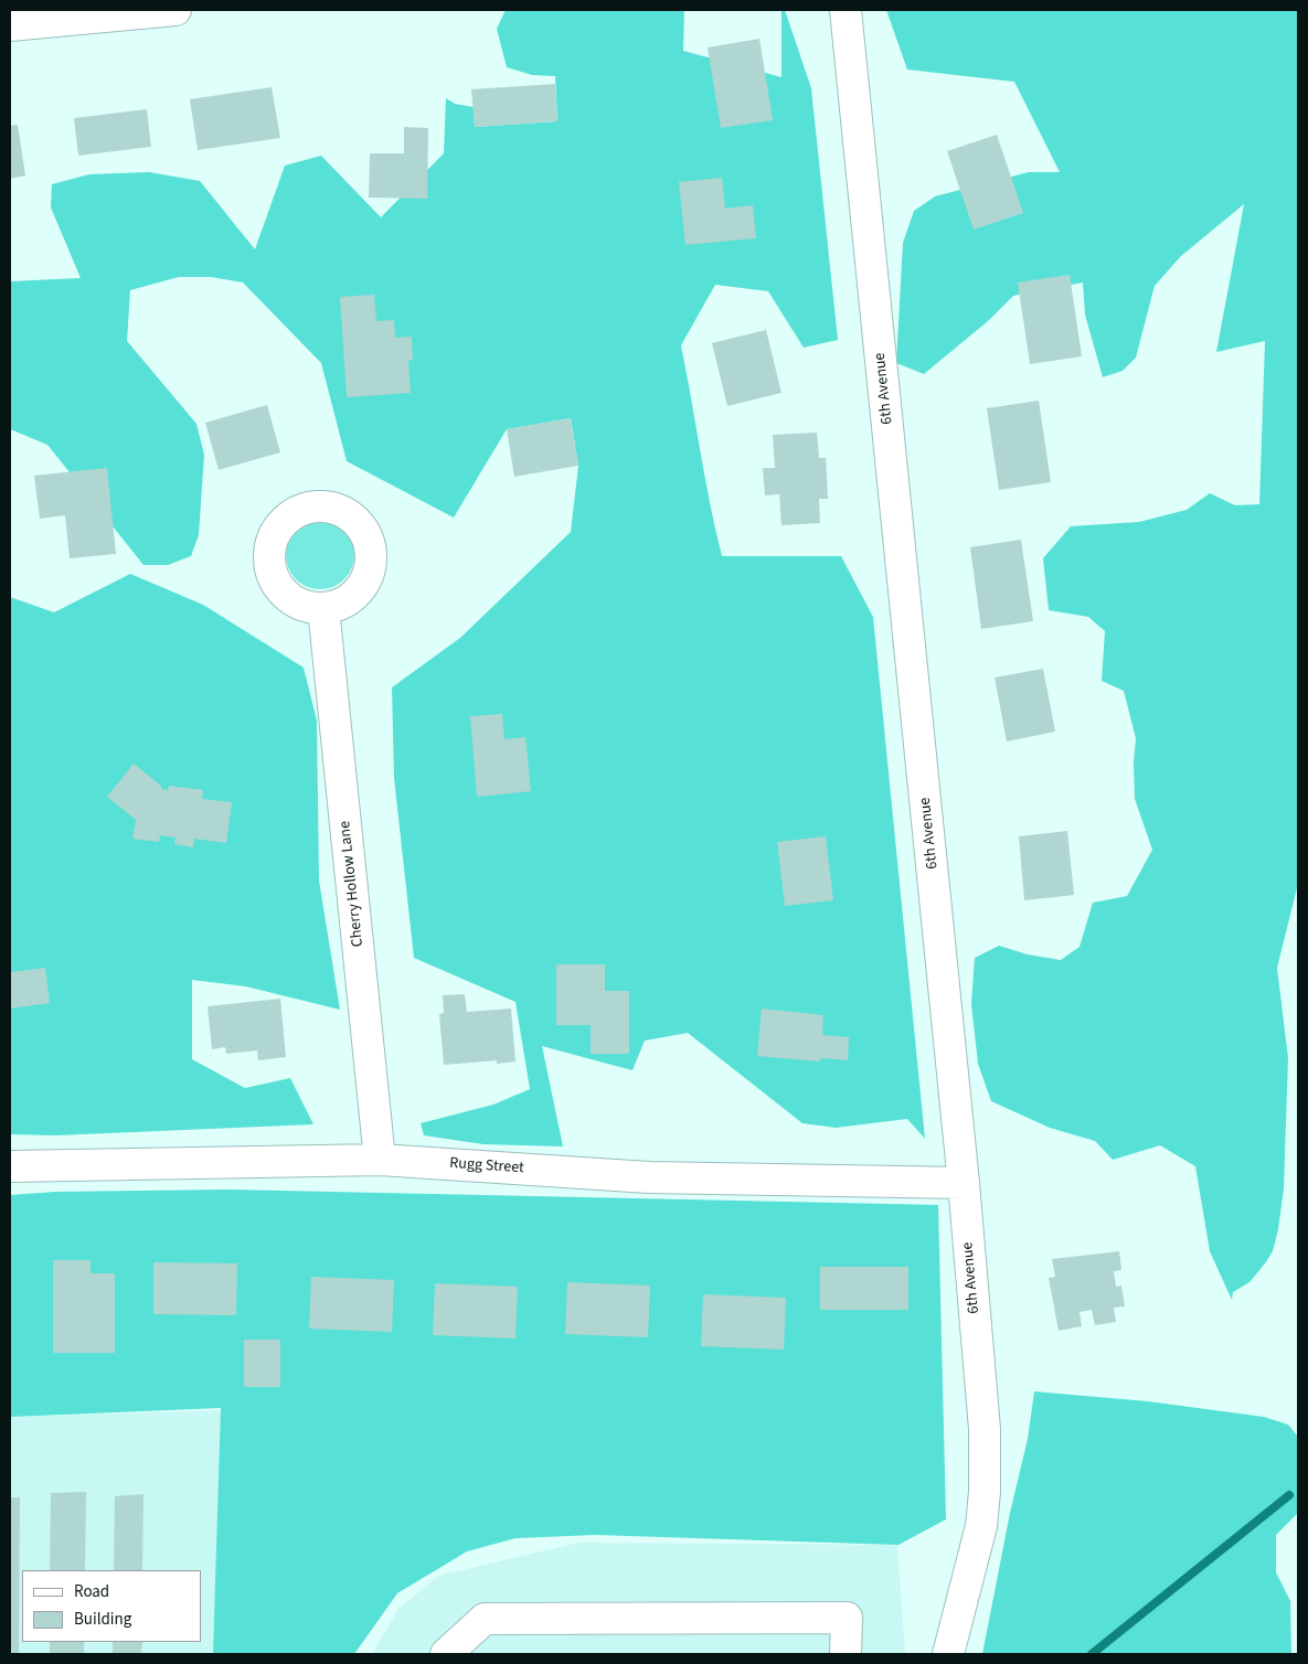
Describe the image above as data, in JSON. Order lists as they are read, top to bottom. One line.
{"streets":{"street":["6th Avenue","Cherry Hollow Lane","Rugg Street"]},"crossings":[["6th Avenue","Rugg Street"],["Cherry Hollow Lane","Rugg Street"]],"legend":["Road","Building"]}
